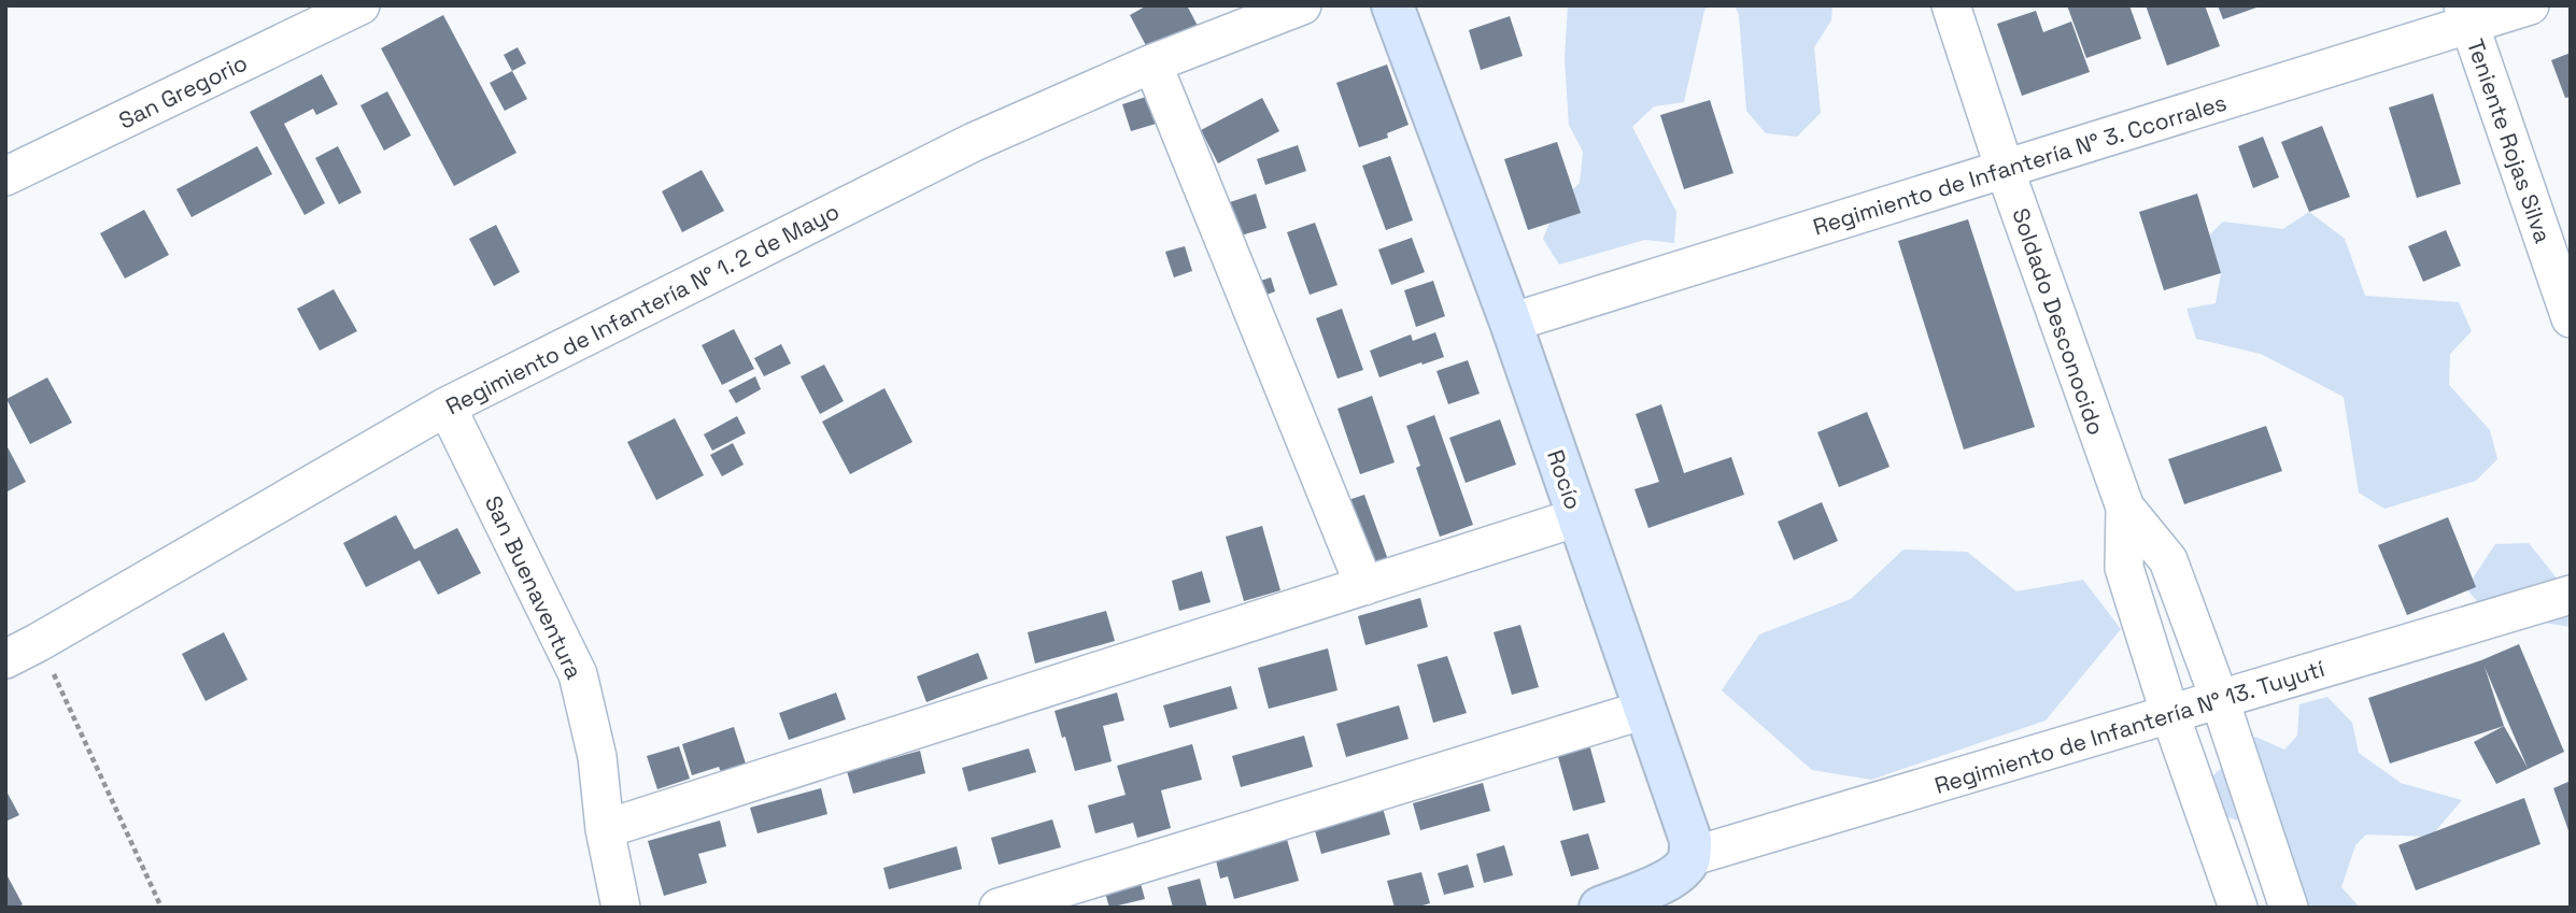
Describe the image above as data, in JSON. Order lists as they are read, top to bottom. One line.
{"streets":{"main road":["Rocío"],"street":["San Gregorio","Teniente Rojas Silva","Regimiento de Infantería N° 3. Ccorrales","Regimiento de Infantería N° 1. 2 de Mayo","Soldado Desconocido","San Buenaventura","Regimiento de Infantería N° 13. Tuyutí"]},"crossings":[["Teniente Rojas Silva","Regimiento de Infantería N° 3. Ccorrales"],["Regimiento de Infantería N° 3. Ccorrales","Soldado Desconocido"],["Regimiento de Infantería N° 3. Ccorrales","Rocío"],["Regimiento de Infantería N° 1. 2 de Mayo","San Buenaventura"],["Soldado Desconocido","Regimiento de Infantería N° 13. Tuyutí"],["Rocío","Regimiento de Infantería N° 13. Tuyutí"]]}
